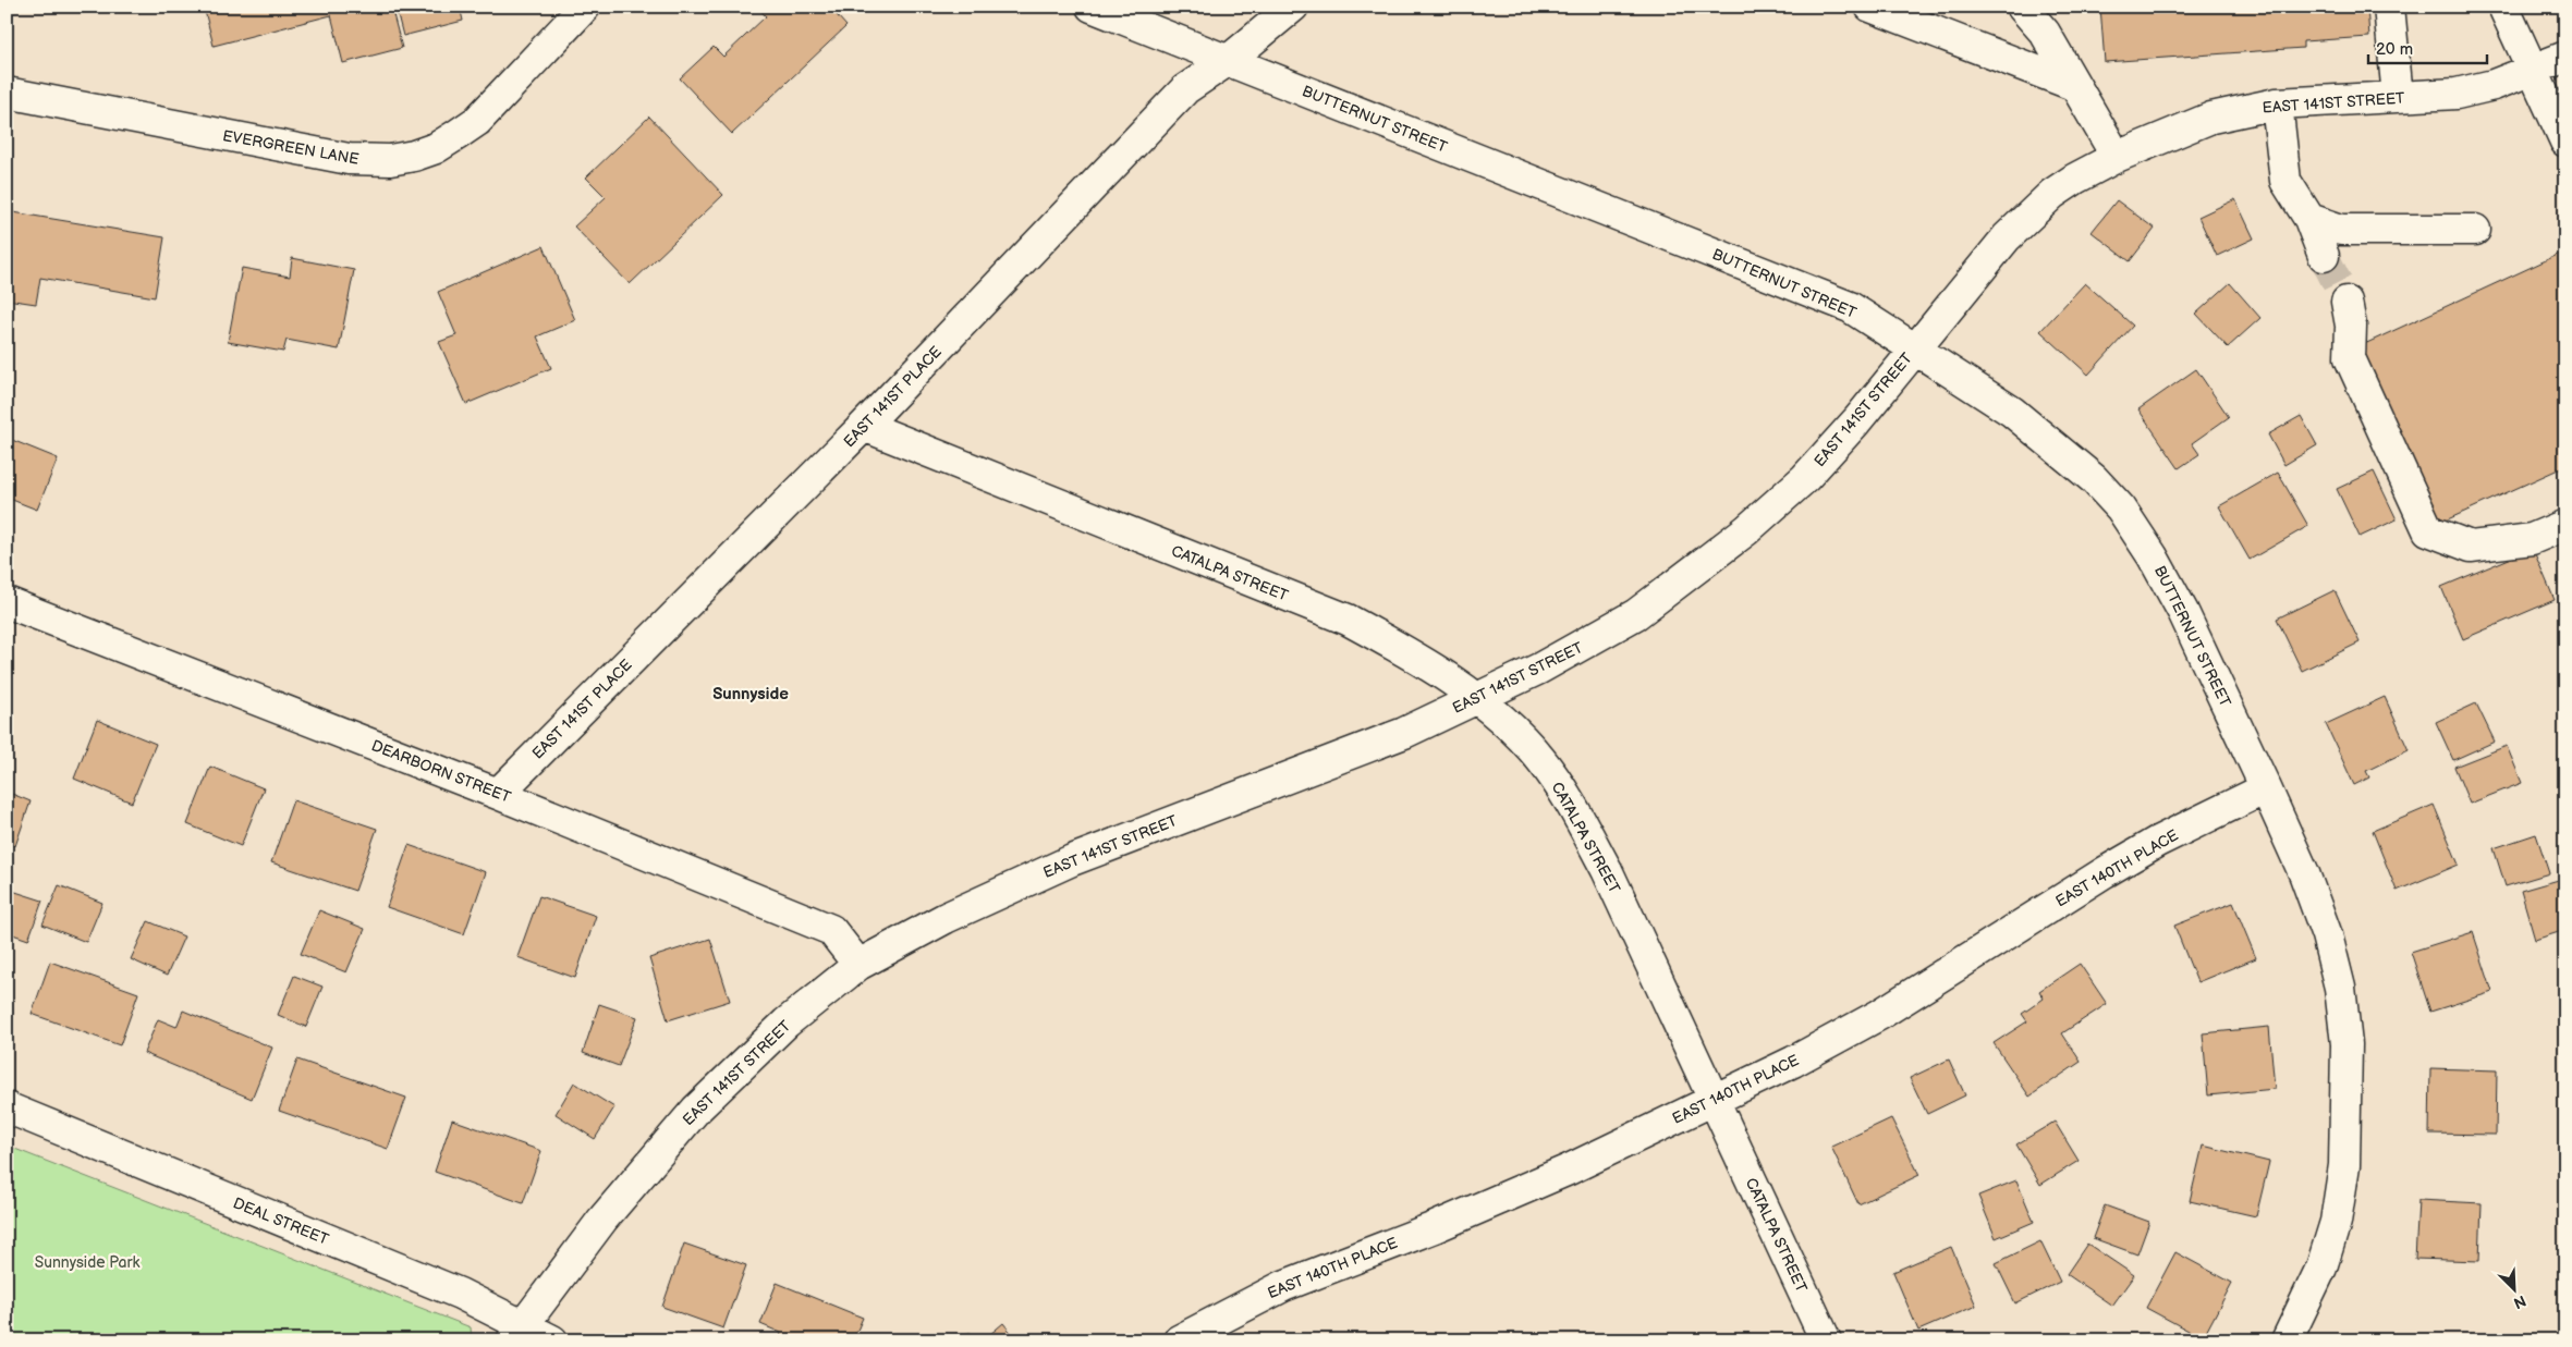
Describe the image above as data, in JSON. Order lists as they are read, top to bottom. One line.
{"streets":{"street":["EAST 141ST STREET","BUTTERNUT STREET","EVERGREEN LANE","EAST 141ST PLACE","CATALPA STREET","DEARBORN STREET","EAST 140TH PLACE","DEAL STREET"]},"crossings":[["EAST 141ST STREET","BUTTERNUT STREET"],["EAST 141ST STREET","CATALPA STREET"],["EAST 141ST STREET","DEARBORN STREET"],["EAST 141ST STREET","DEAL STREET"],["BUTTERNUT STREET","EAST 141ST PLACE"],["BUTTERNUT STREET","EAST 140TH PLACE"],["EAST 141ST PLACE","CATALPA STREET"],["EAST 141ST PLACE","DEARBORN STREET"],["CATALPA STREET","EAST 140TH PLACE"]],"districts":["Sunnyside"],"parks":["Sunnyside Park"],"scale_bar":"20 m","north":"bottom right"}
